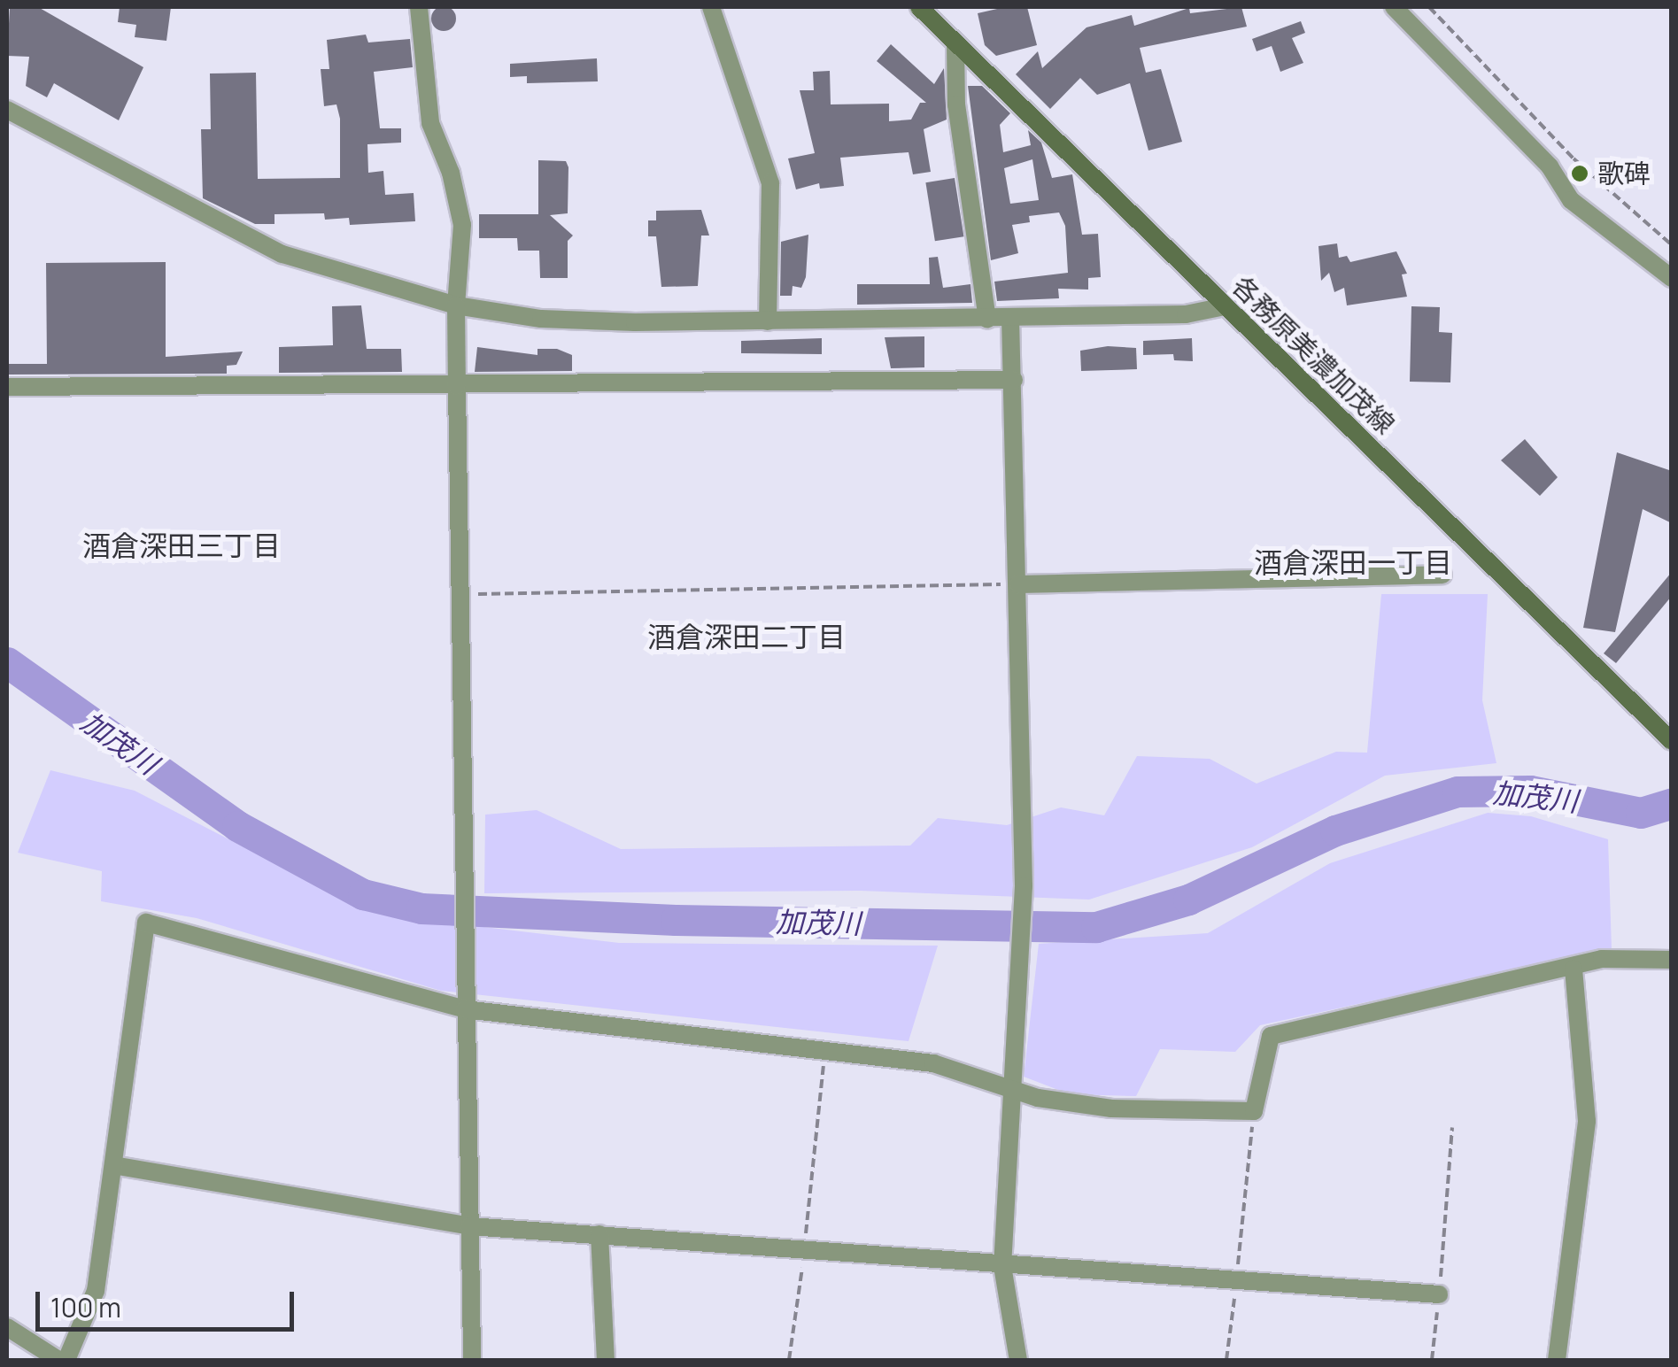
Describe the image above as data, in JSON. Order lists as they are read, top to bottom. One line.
{"streets":{"main road":["各務原美濃加茂線"]},"districts":["酒倉深田三丁目","酒倉深田一丁目","酒倉深田二丁目"],"water":["加茂川"],"places":["歌碑"],"scale_bar":"100 m"}
